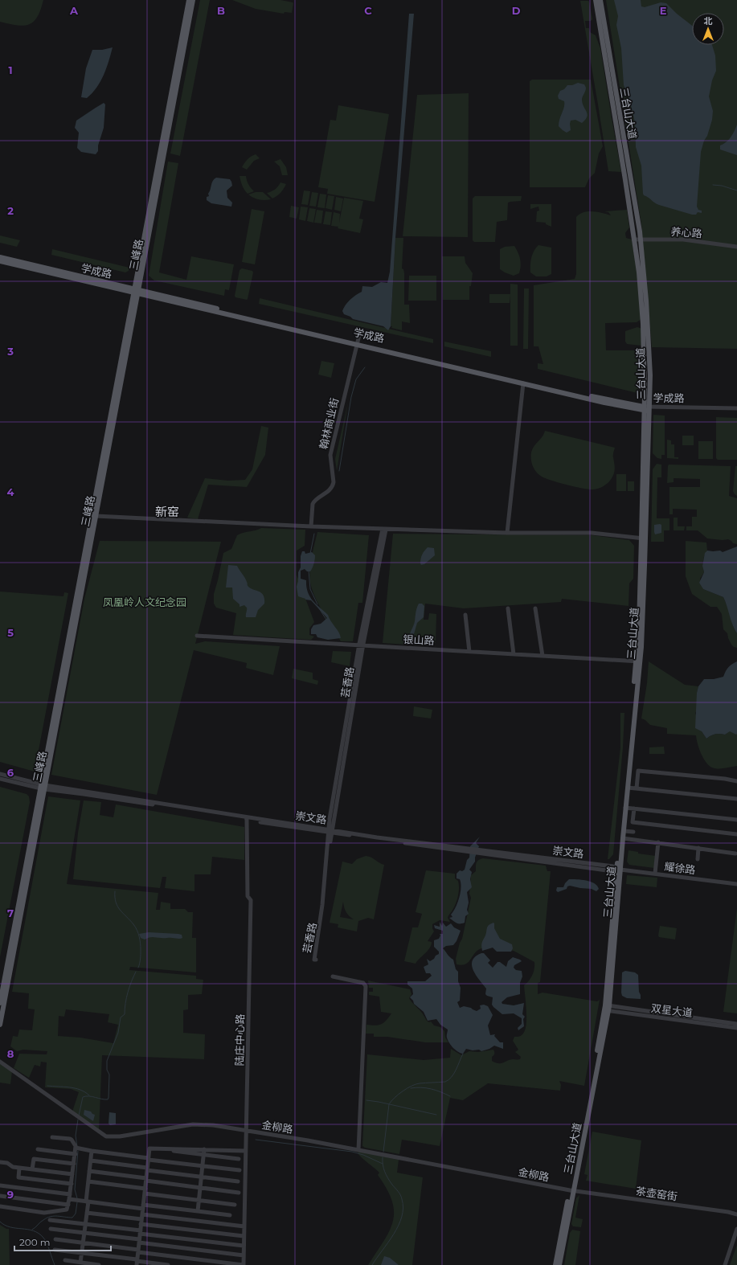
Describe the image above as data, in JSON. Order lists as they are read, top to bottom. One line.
{"streets":{"main road":["三台山大道","三峰路","学成路"],"street":["养心路","翰林商业街","银山路","芸香路","崇文路","耀徐路","双星大道","陆庄中心路","金柳路","茶壶窑街"]},"crossings":[["三台山大道","养心路"],["三台山大道","学成路"],["三台山大道","银山路"],["三台山大道","崇文路"],["三台山大道","耀徐路"],["三台山大道","双星大道"],["三台山大道","金柳路"],["三台山大道","茶壶窑街"],["三峰路","学成路"],["三峰路","崇文路"],["学成路","翰林商业街"],["银山路","芸香路"],["芸香路","崇文路"],["崇文路","耀徐路"],["崇文路","陆庄中心路"],["陆庄中心路","金柳路"],["金柳路","茶壶窑街"]],"districts":["新窑"],"parks":["凤凰岭人文纪念园"],"scale_bar":"200 m","north":"top","grid":{"columns":["A","B","C","D","E"],"rows":["1","2","3","4","5","6","7","8","9"]}}
